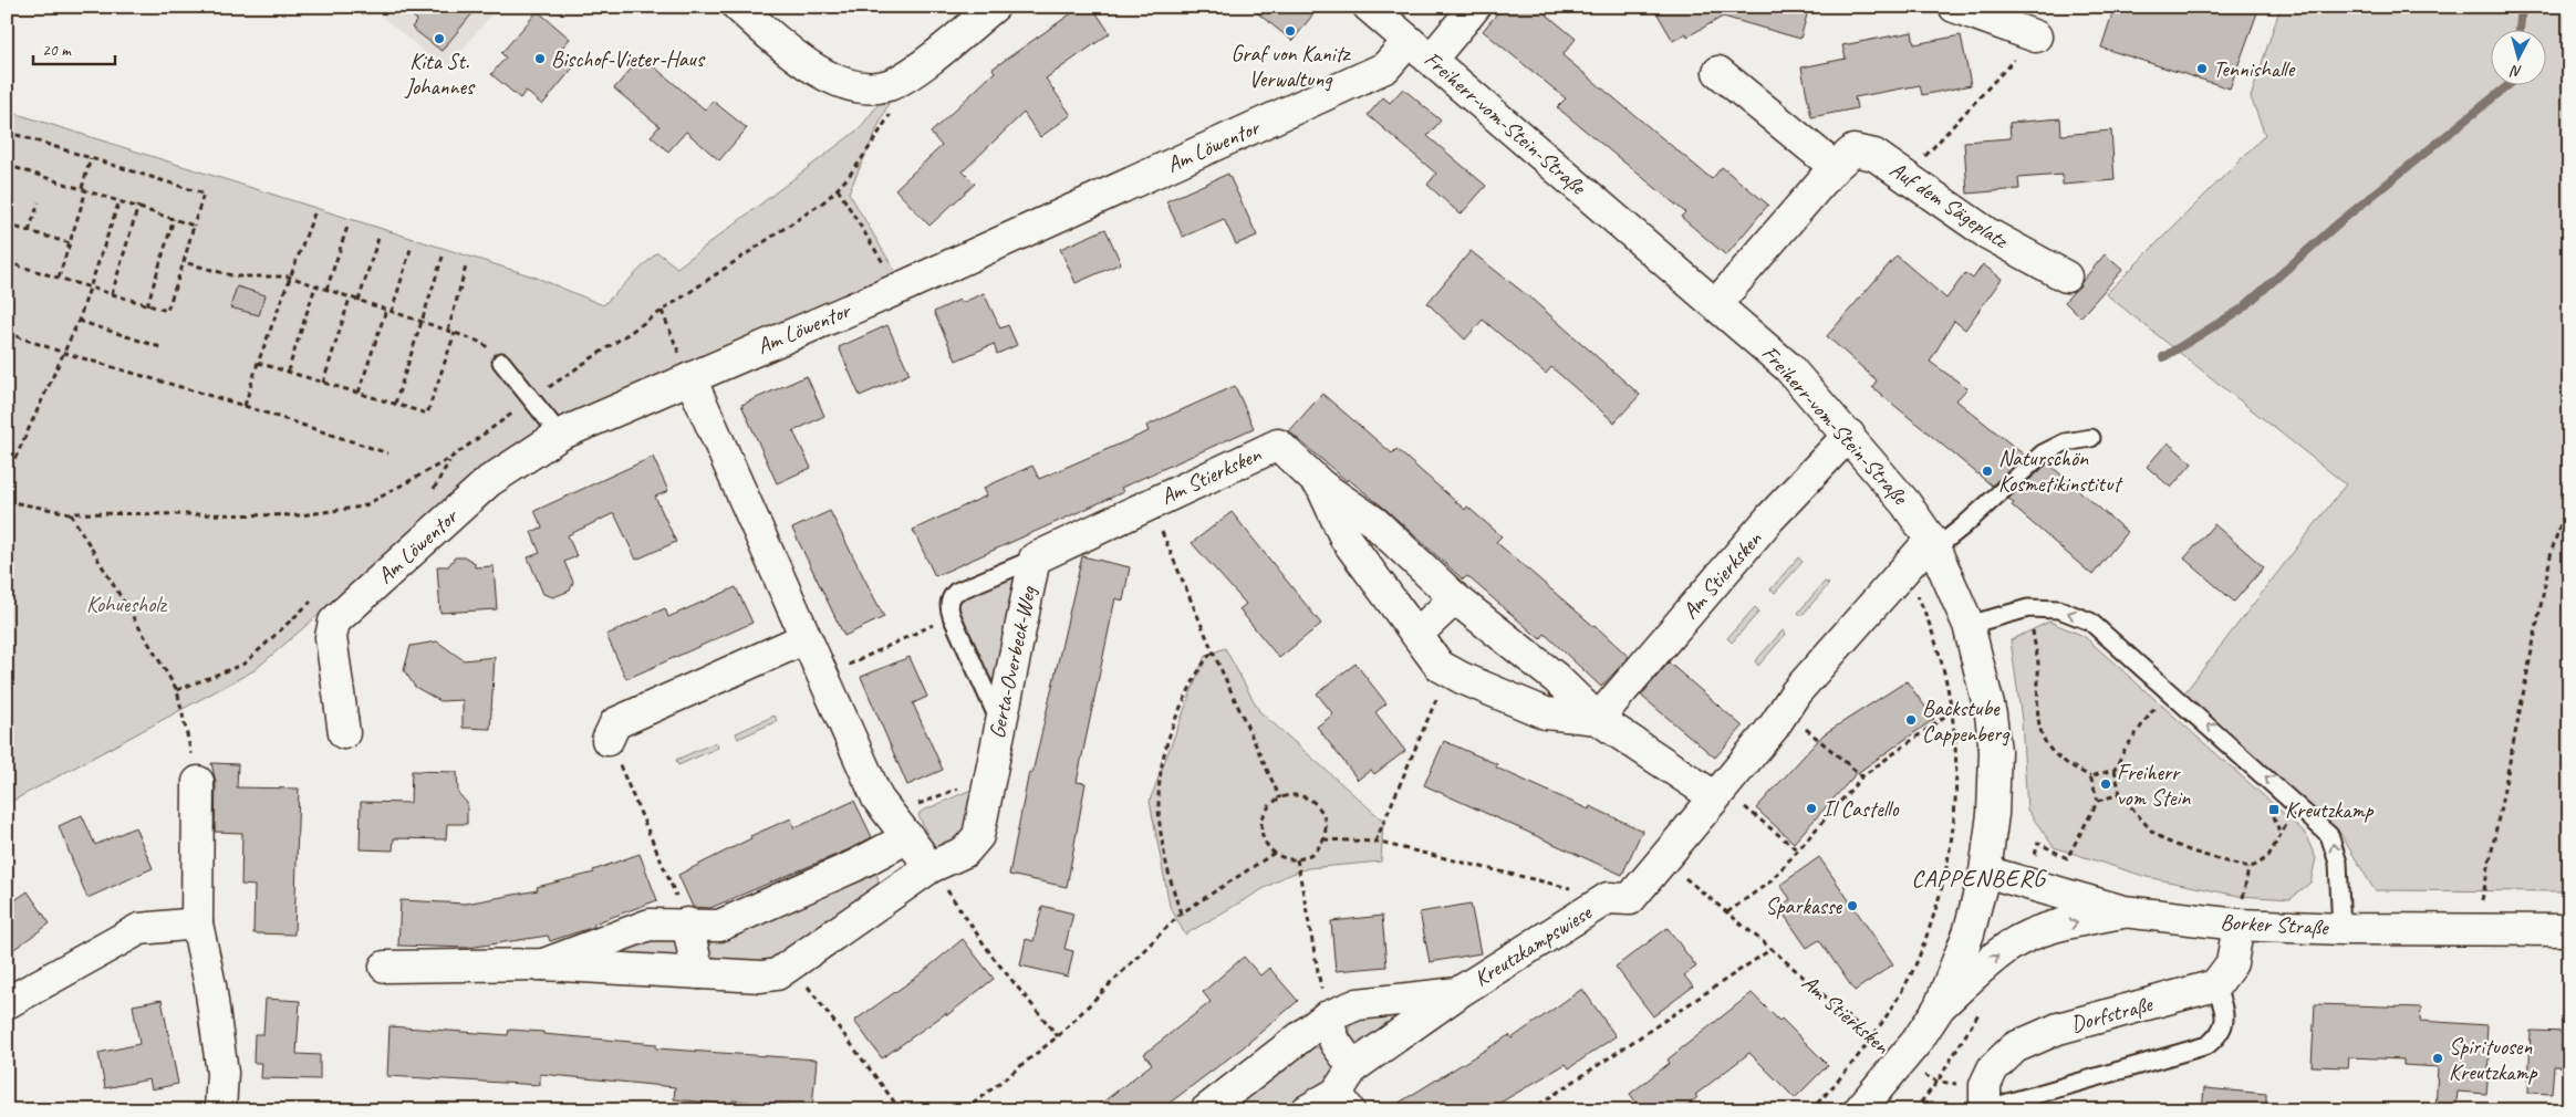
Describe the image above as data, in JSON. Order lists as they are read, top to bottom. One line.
{"streets":{"street":["Freiherr-vom-Stein-Straße","Am Löwentor","Auf dem Sägeplatz","Am Stierksken","Gerta-Overbeck-Weg","Borker Straße","Kreutzkampswiese","Dorfstraße"]},"crossings":[["Freiherr-vom-Stein-Straße","Am Löwentor"],["Freiherr-vom-Stein-Straße","Auf dem Sägeplatz"],["Freiherr-vom-Stein-Straße","Am Stierksken"],["Freiherr-vom-Stein-Straße","Borker Straße"],["Am Stierksken","Gerta-Overbeck-Weg"]],"districts":["CAPPENBERG"],"parks":["Kohuesholz"],"places":{"other":["Graf von Kanitz Verwaltung","Kita St. Johannes","Bischof-Vieter-Haus","Tennishalle","Naturschön Kosmetikinstitut","Backstube Cappenberg","Freiherr vom Stein","Il Castello","Sparkasse","Spirituosen Kreutzkamp"],"transit":["Kreutzkamp"]},"scale_bar":"20 m","north":"bottom"}
